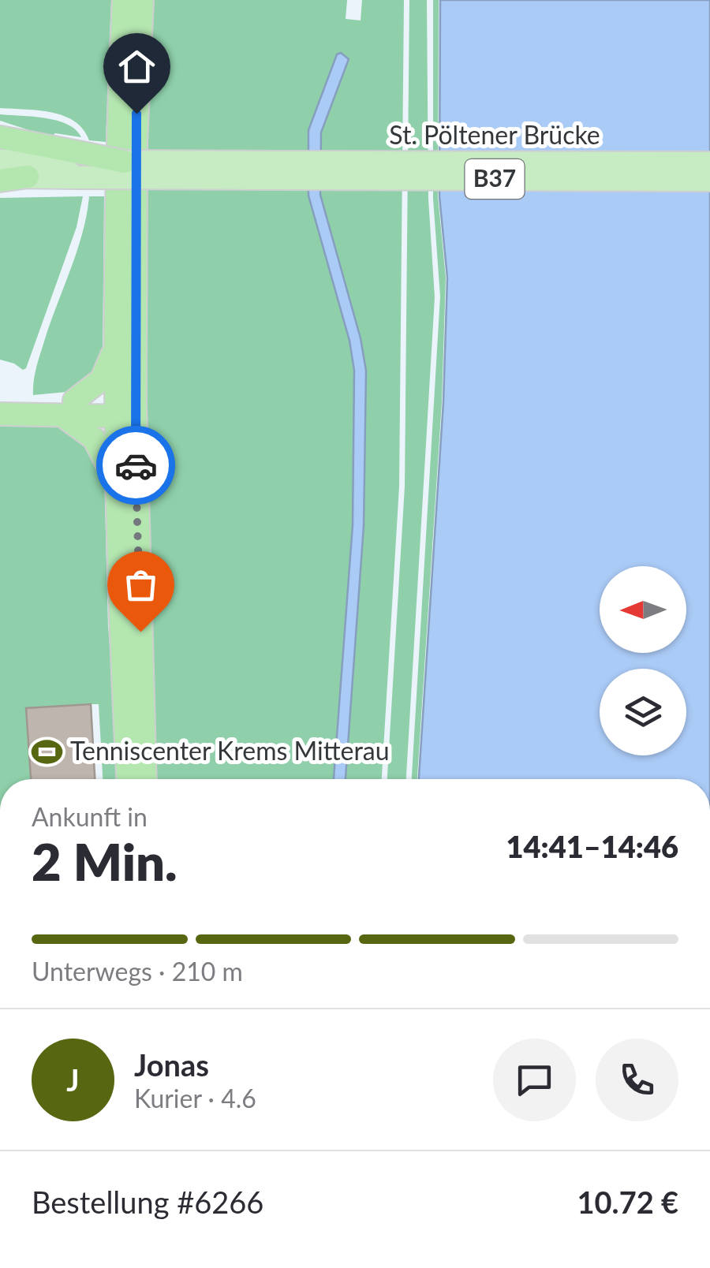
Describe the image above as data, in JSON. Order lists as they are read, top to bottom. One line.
{"streets":{"main road":["St. Pöltener Brücke","B37"]},"crossings":[["St. Pöltener Brücke","B37"]],"places":{"sports":["Tenniscenter Krems Mitterau"]},"north":"left","page":{"heading":["2 Min.","Ankunft in","14:41–14:46"],"panel":["Jonas","Kurier · 4.6","Bestellung #6266","10.72 €"],"bar":"Unterwegs · 210 m","round":"J"}}
